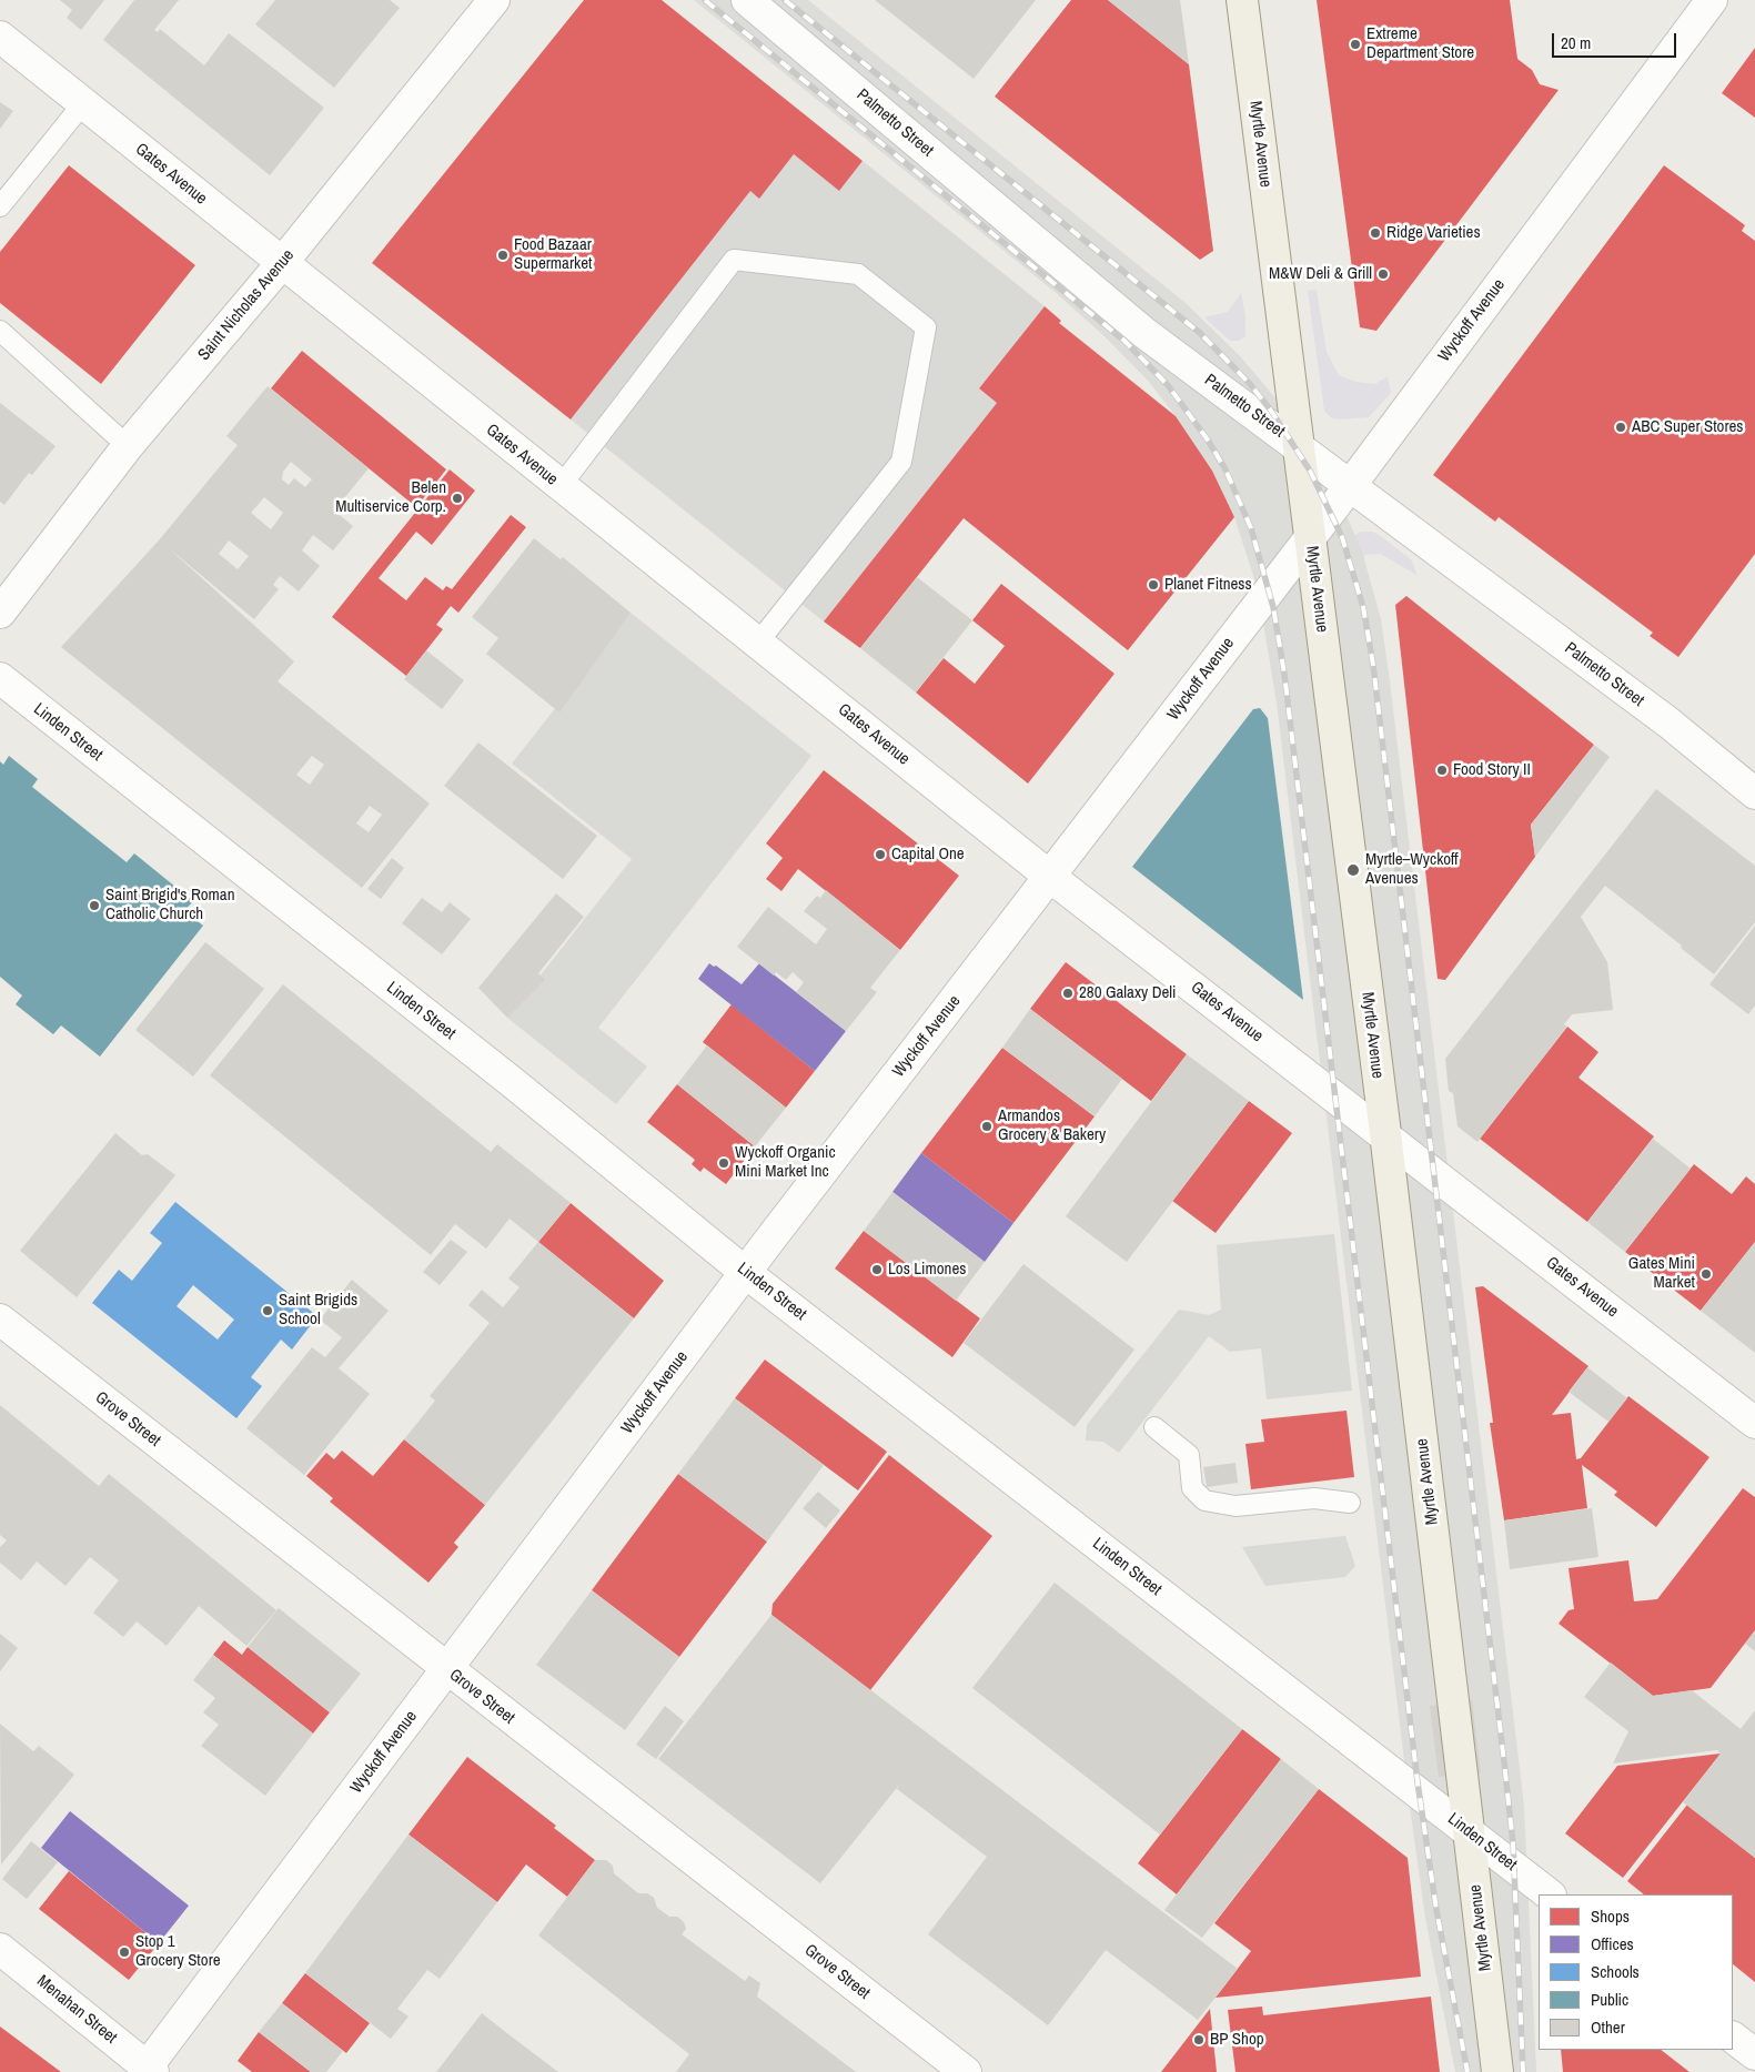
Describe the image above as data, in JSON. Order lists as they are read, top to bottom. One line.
{"streets":{"main road":["Myrtle Avenue"],"street":["Palmetto Street","Gates Avenue","Saint Nicholas Avenue","Wyckoff Avenue","Linden Street","Grove Street","Menahan Street"]},"crossings":[["Palmetto Street","Myrtle Avenue"],["Palmetto Street","Wyckoff Avenue"],["Myrtle Avenue","Gates Avenue"],["Myrtle Avenue","Wyckoff Avenue"],["Myrtle Avenue","Linden Street"],["Gates Avenue","Saint Nicholas Avenue"],["Gates Avenue","Wyckoff Avenue"],["Wyckoff Avenue","Linden Street"],["Wyckoff Avenue","Grove Street"],["Wyckoff Avenue","Menahan Street"]],"places":["Extreme Department Store","Ridge Varieties","Food Bazaar Supermarket","M&W Deli & Grill","ABC Super Stores","Belen Multiservice Corp.","Planet Fitness","Food Story II","Capital One","Myrtle–Wyckoff Avenues","Saint Brigid's Roman Catholic Church","280 Galaxy Deli","Armandos Grocery & Bakery","Wyckoff Organic Mini Market Inc","Los Limones","Gates Mini Market","Saint Brigids School","Stop 1 Grocery Store","BP Shop"],"legend":["Shops","Offices","Schools","Public","Other"],"scale_bar":"20 m"}
